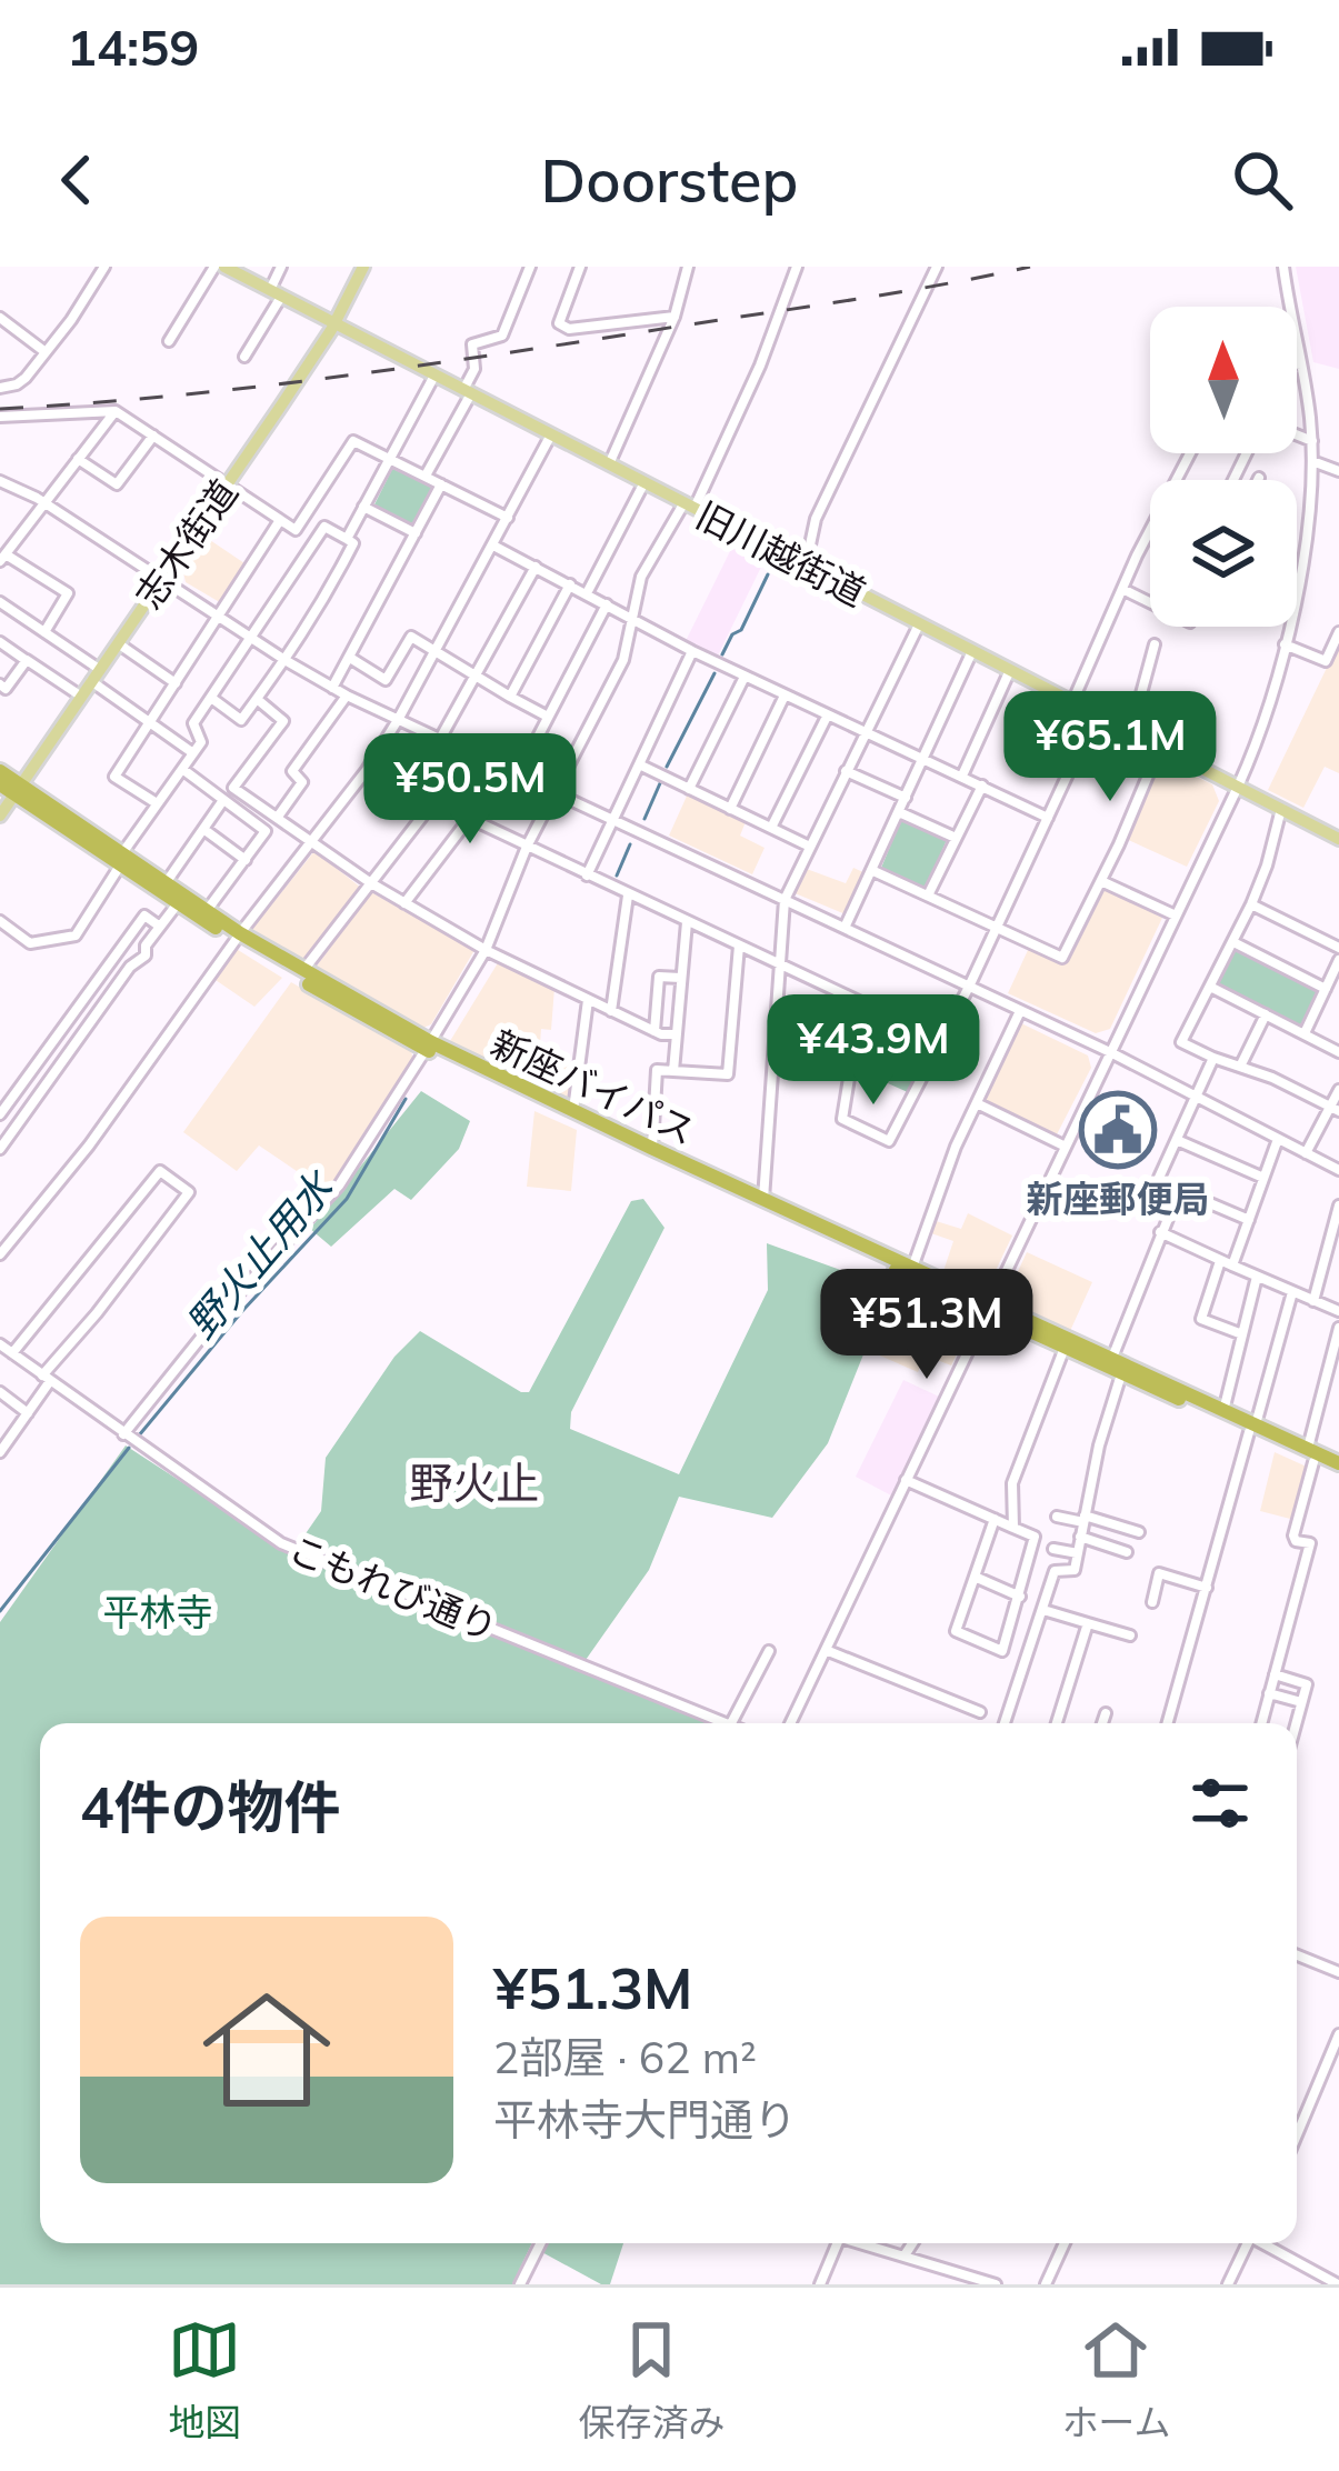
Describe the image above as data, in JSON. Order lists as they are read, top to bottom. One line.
{"streets":{"highway":["新座バイパス"],"main road":["志木街道","旧川越街道"],"street":["こもれび通り"]},"crossings":[["志木街道","旧川越街道"],["志木街道","新座バイパス"]],"districts":["野火止"],"water":["野火止用水"],"parks":["平林寺"],"places":{"public building":["新座郵便局"]},"north":"top","page":{"status":"14:59","header":"Doorstep","price":["¥65.1M","¥50.5M","¥43.9M","¥51.3M"],"heading":"4件の物件","list":[{"name":"¥51.3M","note":"2部屋 · 62 m² · 平林寺大門通り"}],"tabs":["地図","保存済み","ホーム"]}}
